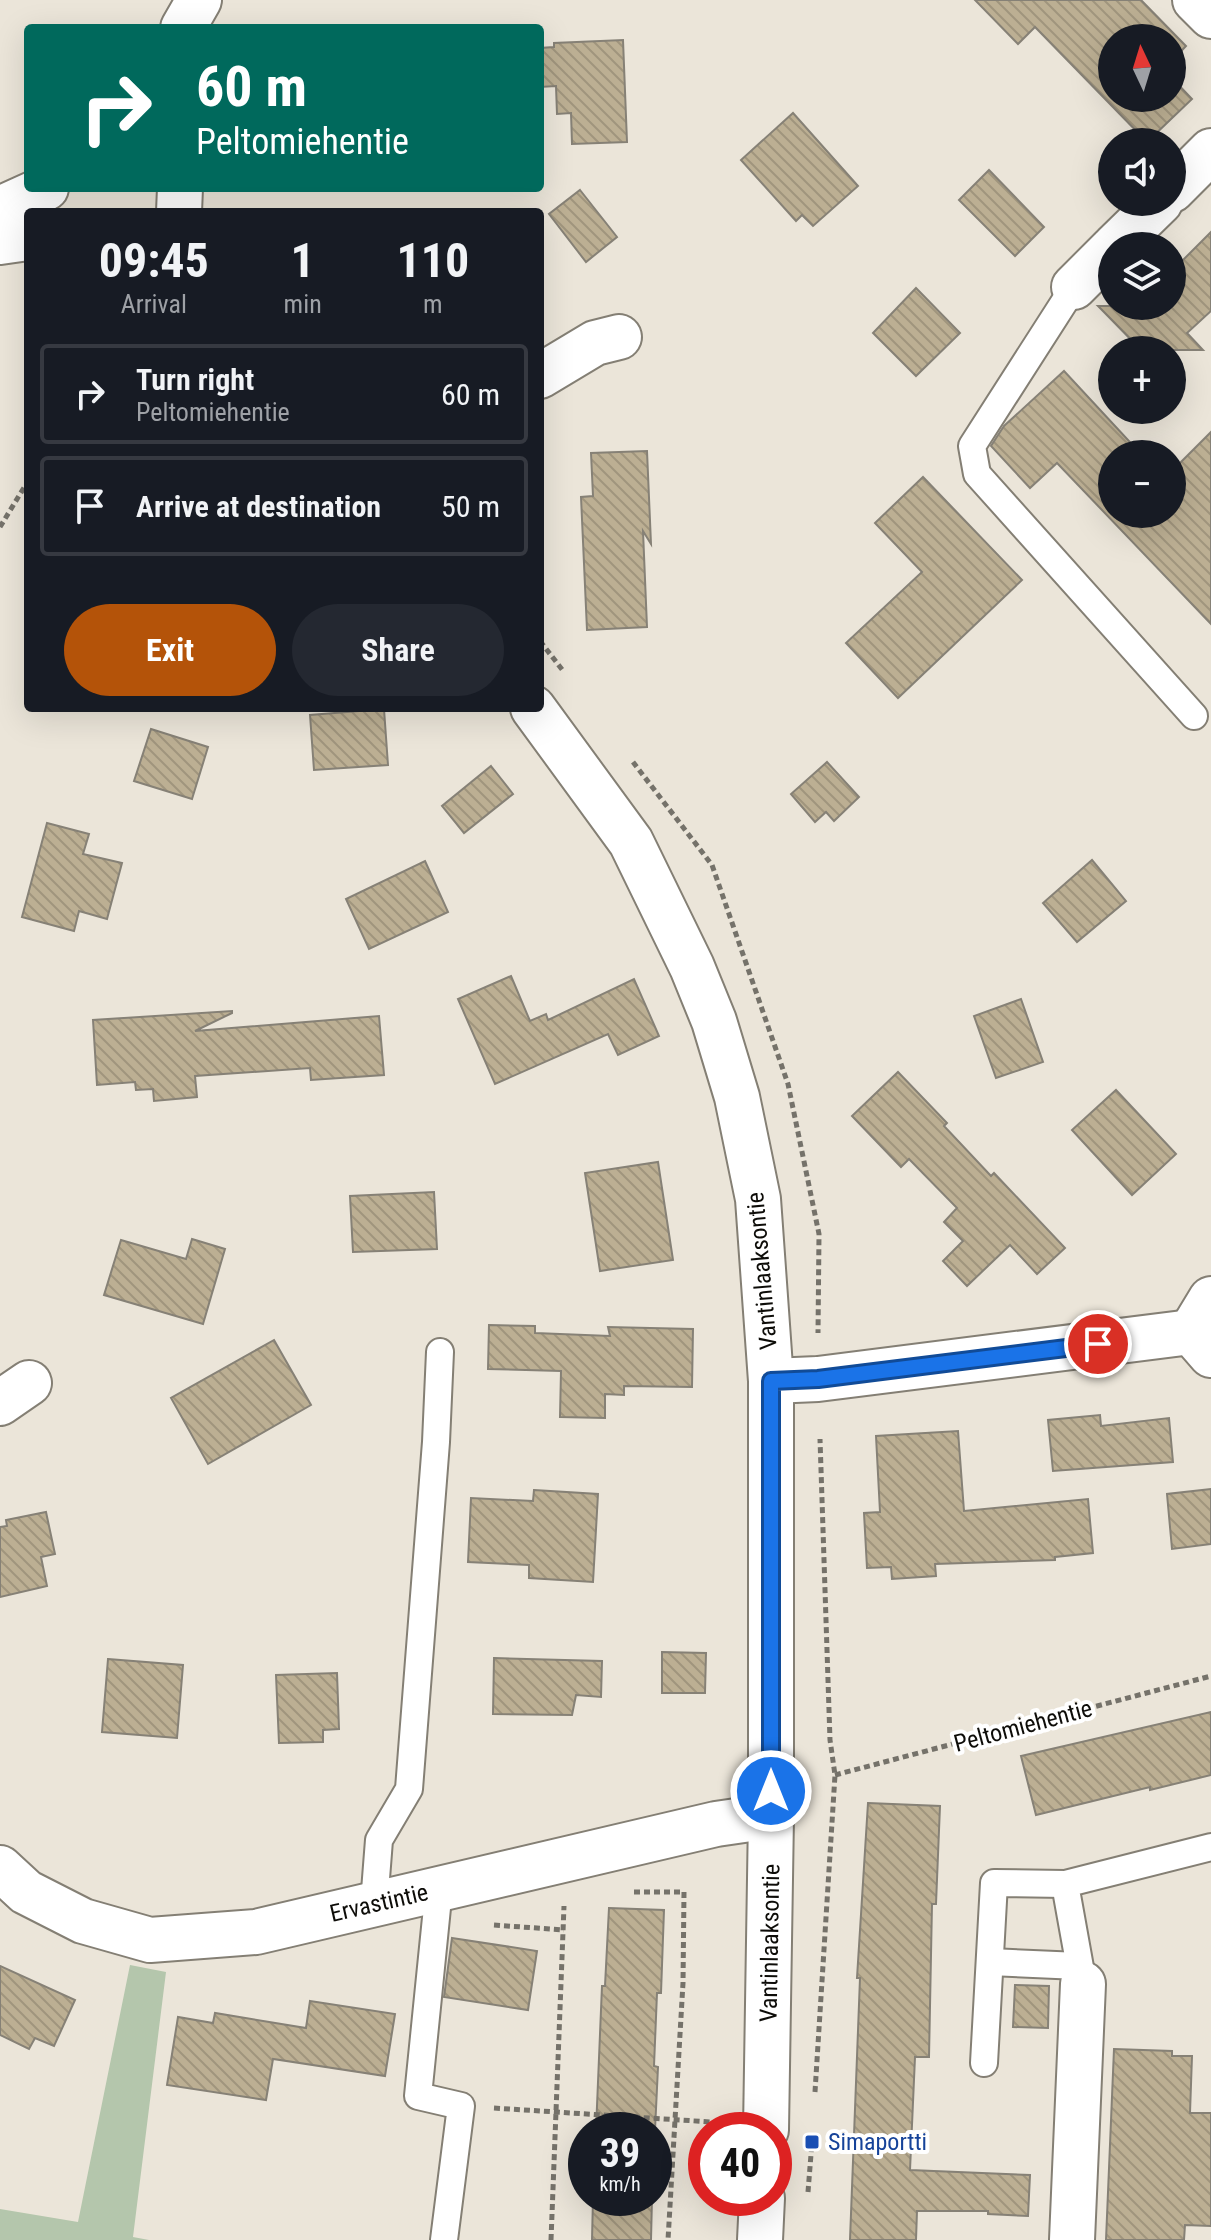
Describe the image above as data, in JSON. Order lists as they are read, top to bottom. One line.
{"streets":{"street":["Vantinlaaksontie","Ervastintie"],"path":["Peltomiehentie"]},"crossings":[["Vantinlaaksontie","Ervastintie"]],"places":{"transit":["Simaportti"]},"north":"top","page":{"map_buttons":["+","−"],"turn":["60 m","Peltomiehentie"],"eta":["09:45","Arrival","1","min","110","m"],"list":[{"name":"Turn right","note":"Peltomiehentie","value":"60 m"},{"name":"Arrive at destination","value":"50 m"}],"buttons":["Exit","Share"],"speed":"39 km/h","limit":"40"}}
